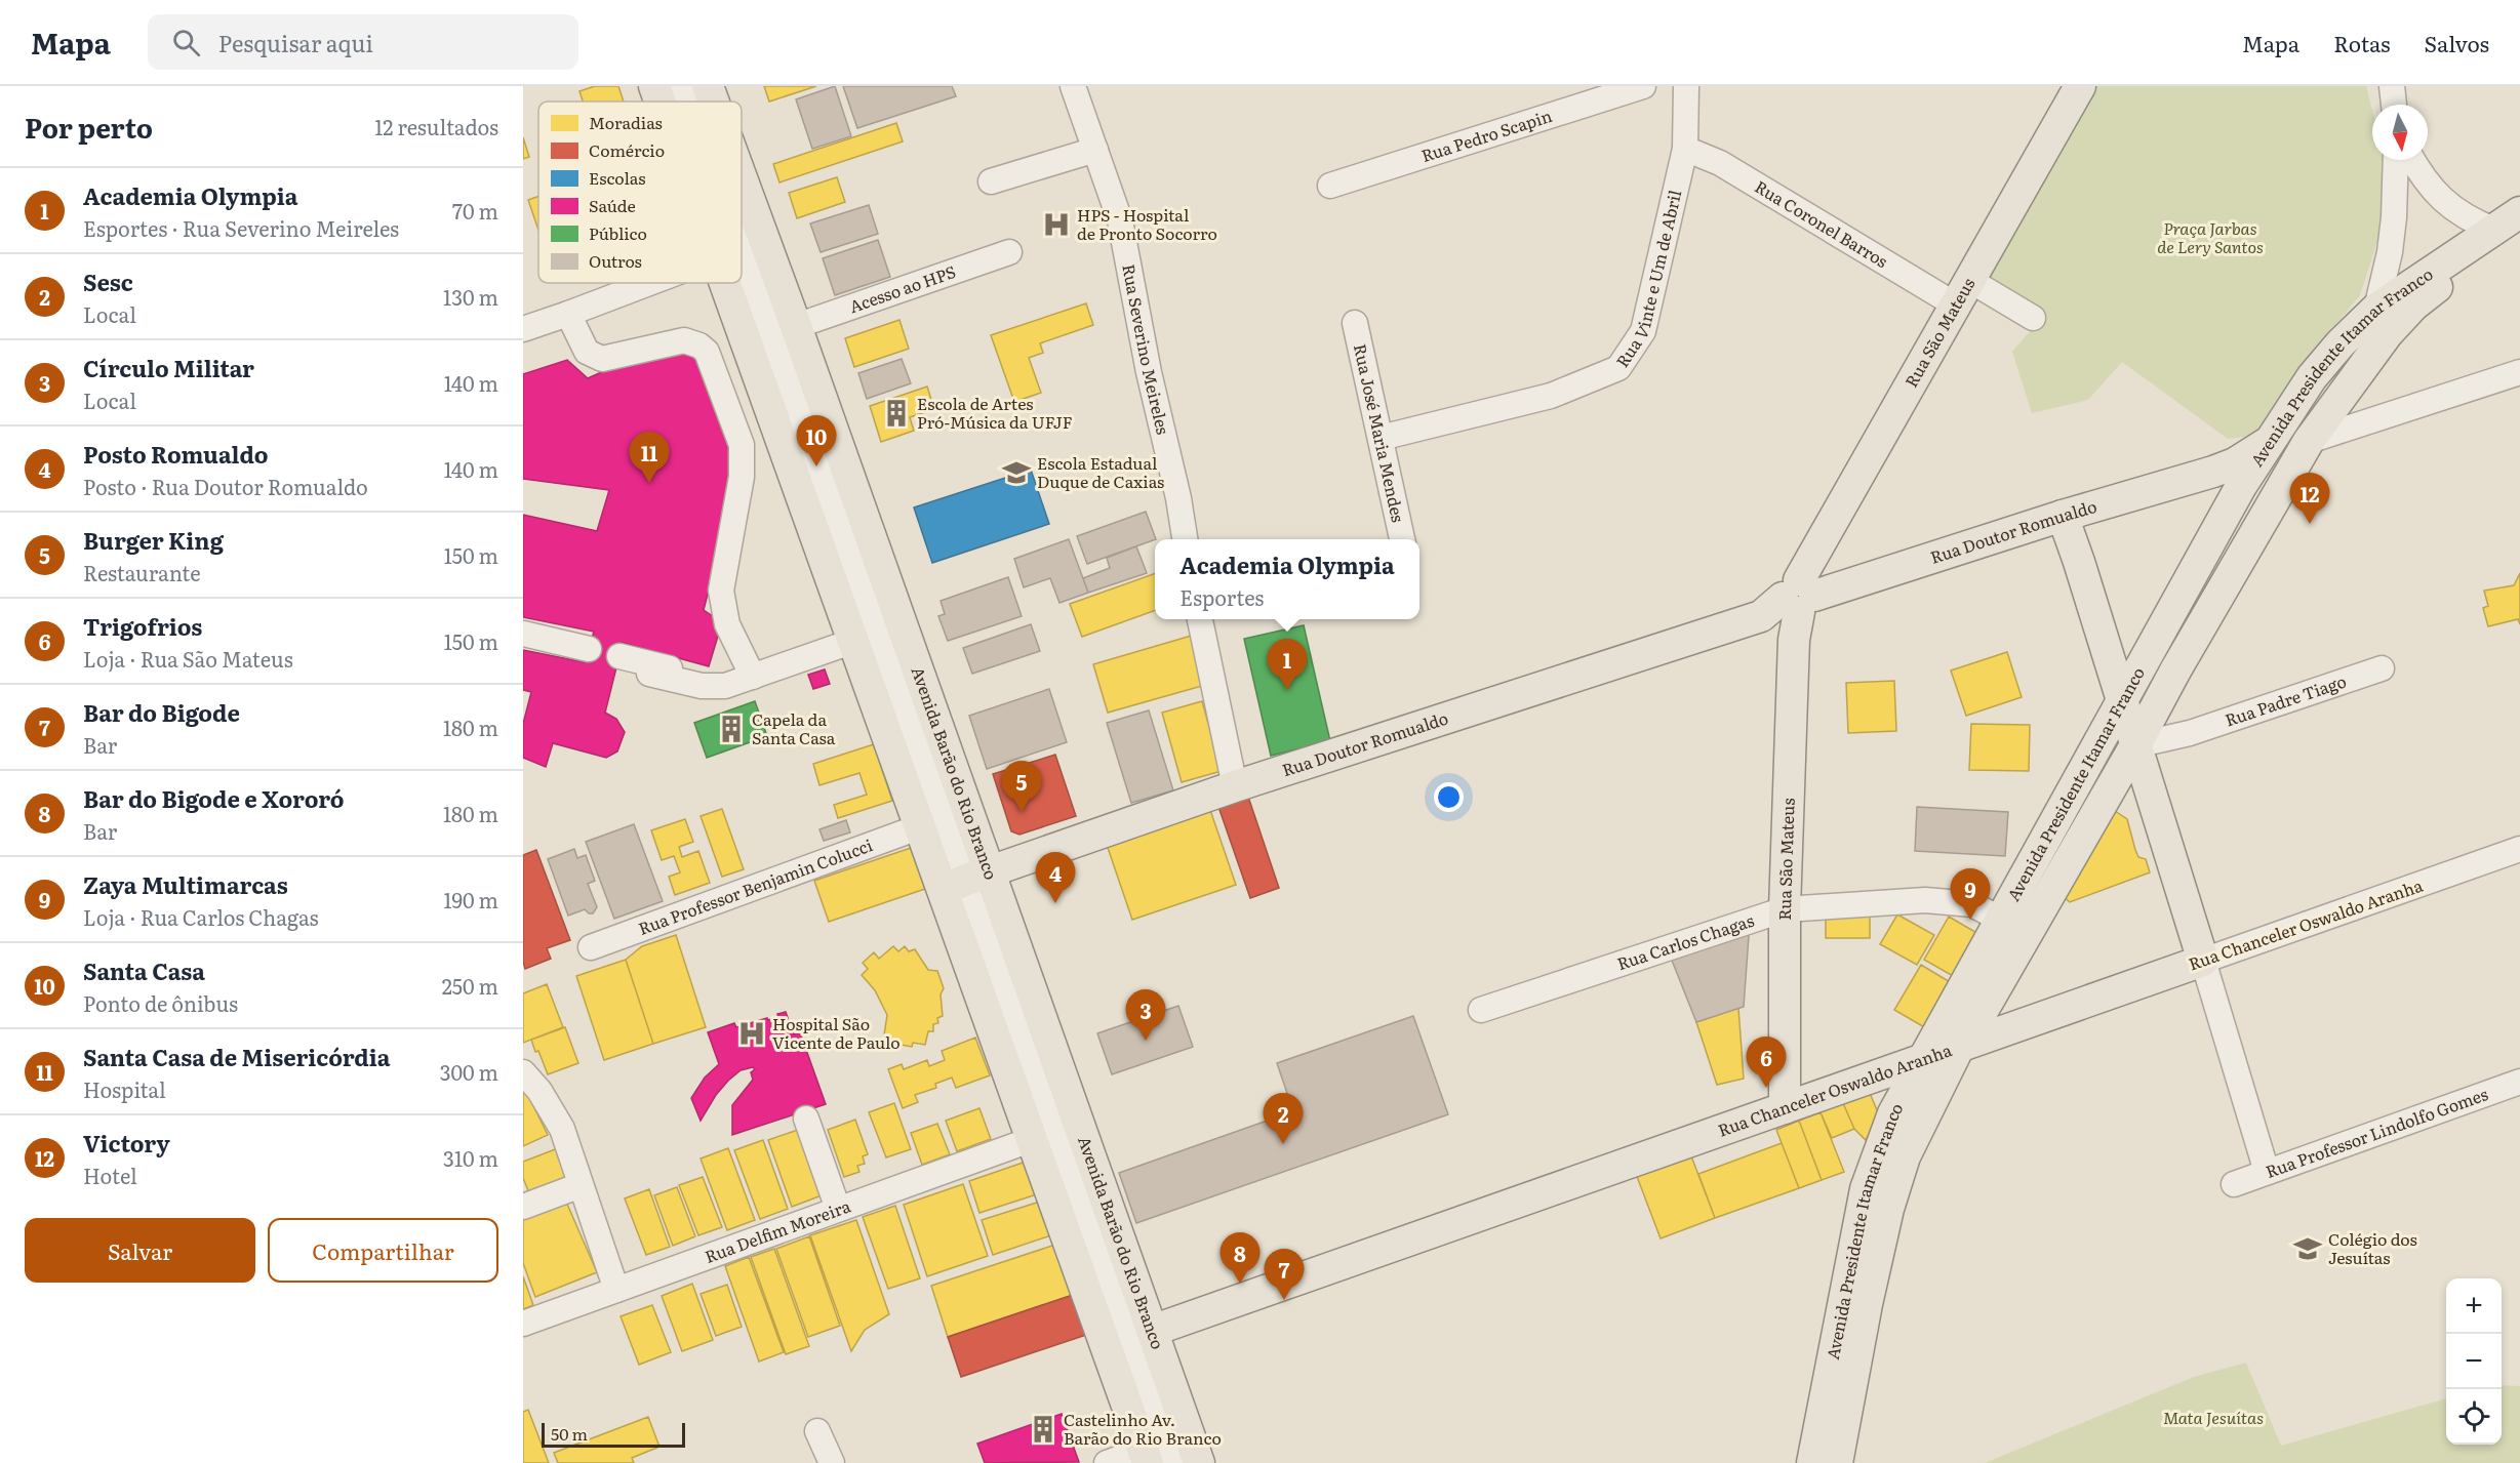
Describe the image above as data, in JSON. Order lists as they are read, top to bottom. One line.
{"streets":{"main road":["Rua São Mateus","Avenida Presidente Itamar Franco","Rua Doutor Romualdo","Avenida Barão do Rio Branco","Rua Chanceler Oswaldo Aranha"],"street":["Rua Pedro Scapin","Rua Coronel Barros","Rua Vinte e Um de Abril","Acesso ao HPS","Rua Severino Meireles","Rua José Maria Mendes","Rua Padre Tiago","Rua Professor Benjamin Colucci","Rua Carlos Chagas","Rua Professor Lindolfo Gomes","Rua Delfim Moreira"]},"crossings":[["Rua Coronel Barros","Rua Vinte e Um de Abril"],["Rua Coronel Barros","Rua São Mateus"],["Rua Vinte e Um de Abril","Rua José Maria Mendes"],["Acesso ao HPS","Avenida Barão do Rio Branco"],["Rua São Mateus","Rua Doutor Romualdo"],["Rua São Mateus","Rua Chanceler Oswaldo Aranha"],["Rua São Mateus","Rua Carlos Chagas"],["Avenida Presidente Itamar Franco","Rua Doutor Romualdo"],["Avenida Presidente Itamar Franco","Rua Padre Tiago"],["Avenida Presidente Itamar Franco","Rua Chanceler Oswaldo Aranha"],["Avenida Presidente Itamar Franco","Rua Carlos Chagas"],["Rua Doutor Romualdo","Avenida Barão do Rio Branco"],["Avenida Barão do Rio Branco","Rua Professor Benjamin Colucci"],["Avenida Barão do Rio Branco","Rua Chanceler Oswaldo Aranha"],["Avenida Barão do Rio Branco","Rua Delfim Moreira"]],"parks":["Praça Jarbas de Lery Santos","Mata Jesuítas"],"places":{"hospital":["HPS - Hospital de Pronto Socorro","Hospital São Vicente de Paulo"],"building":["Escola de Artes Pró-Música da UFJF","Capela da Santa Casa","Castelinho Av. Barão do Rio Branco"],"school or university":["Escola Estadual Duque de Caxias","Colégio dos Jesuítas"]},"legend":["Moradias","Comércio","Escolas","Saúde","Público","Outros"],"scale_bar":"50 m","north":"bottom","page":{"header":"Mapa","search":"Pesquisar aqui","nav":["Mapa","Rotas","Salvos"],"heading":["Por perto","12 resultados"],"list":[{"mark":"1","name":"Academia Olympia","note":"Esportes · Rua Severino Meireles","value":"70 m"},{"mark":"2","name":"Sesc","note":"Local","value":"130 m"},{"mark":"3","name":"Círculo Militar","note":"Local","value":"140 m"},{"mark":"4","name":"Posto Romualdo","note":"Posto · Rua Doutor Romualdo","value":"140 m"},{"mark":"5","name":"Burger King","note":"Restaurante","value":"150 m"},{"mark":"6","name":"Trigofrios","note":"Loja · Rua São Mateus","value":"150 m"},{"mark":"7","name":"Bar do Bigode","note":"Bar","value":"180 m"},{"mark":"8","name":"Bar do Bigode e Xororó","note":"Bar","value":"180 m"},{"mark":"9","name":"Zaya Multimarcas","note":"Loja · Rua Carlos Chagas","value":"190 m"},{"mark":"10","name":"Santa Casa","note":"Ponto de ônibus","value":"250 m"},{"mark":"11","name":"Santa Casa de Misericórdia","note":"Hospital","value":"300 m"},{"mark":"12","name":"Victory","note":"Hotel","value":"310 m"}],"pins":["10","11","12","1","5","4","9","3","6","2","8","7"],"popup":["Academia Olympia","Esportes"],"buttons":["Salvar","Compartilhar"],"map_buttons":["+","−"],"scale":"50 m"}}
